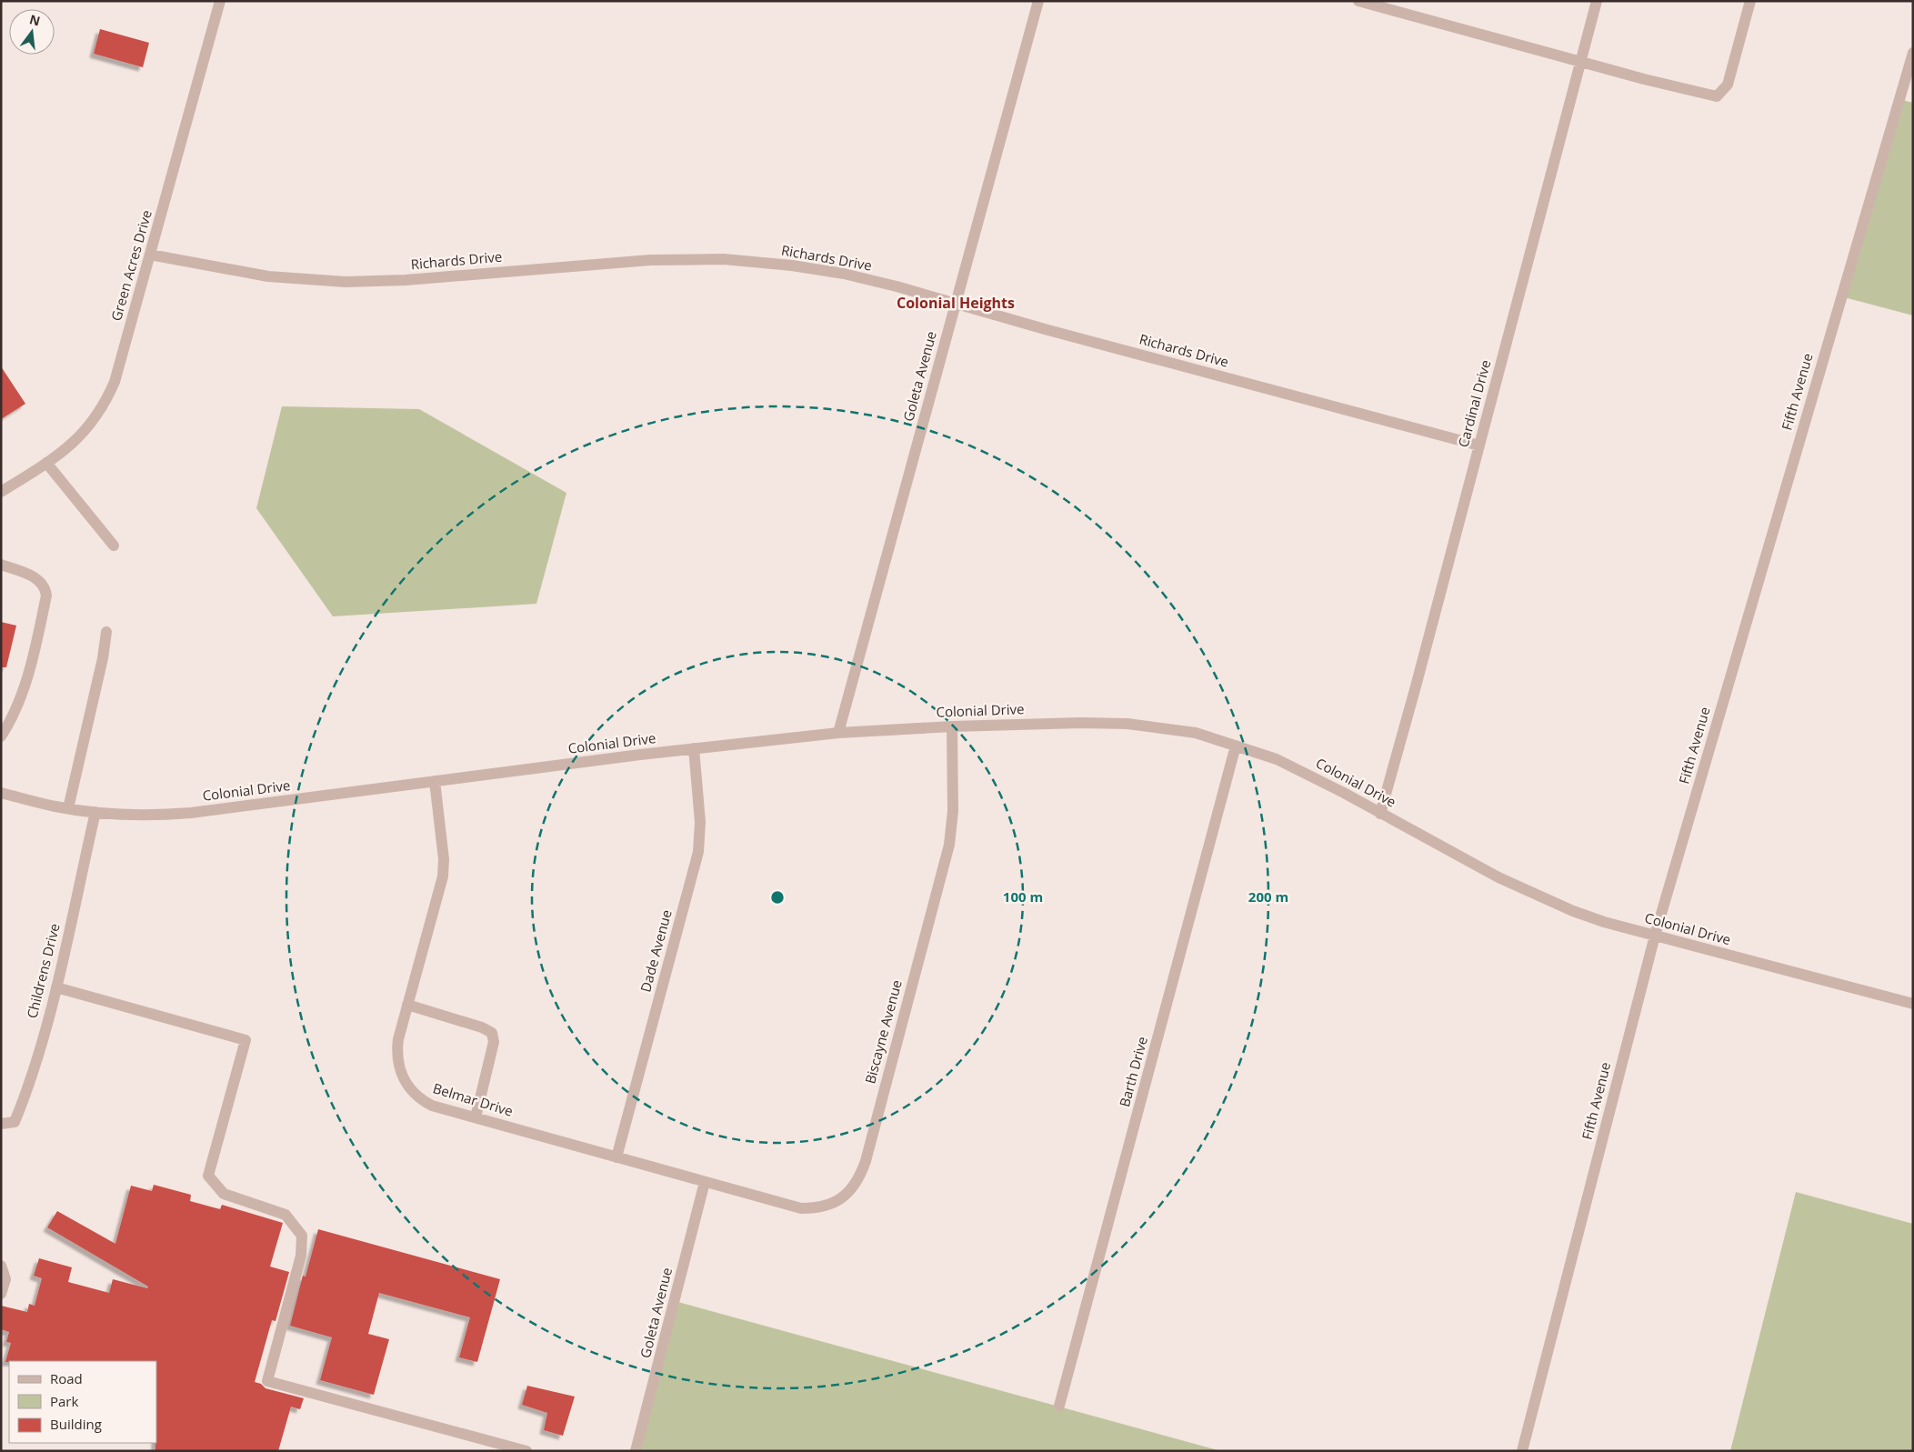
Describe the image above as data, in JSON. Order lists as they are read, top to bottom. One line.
{"streets":{"street":["Richards Drive","Green Acres Drive","Goleta Avenue","Fifth Avenue","Cardinal Drive","Colonial Drive","Dade Avenue","Childrens Drive","Biscayne Avenue","Barth Drive","Belmar Drive"]},"crossings":[["Richards Drive","Green Acres Drive"],["Richards Drive","Goleta Avenue"],["Richards Drive","Cardinal Drive"],["Goleta Avenue","Colonial Drive"],["Goleta Avenue","Biscayne Avenue"],["Goleta Avenue","Belmar Drive"],["Fifth Avenue","Colonial Drive"],["Cardinal Drive","Colonial Drive"],["Colonial Drive","Dade Avenue"],["Colonial Drive","Childrens Drive"],["Colonial Drive","Biscayne Avenue"],["Colonial Drive","Barth Drive"],["Colonial Drive","Belmar Drive"],["Dade Avenue","Belmar Drive"],["Biscayne Avenue","Belmar Drive"]],"districts":["Colonial Heights"],"legend":["Road","Park","Building"],"north":"top","rings":["100 m","200 m"]}
